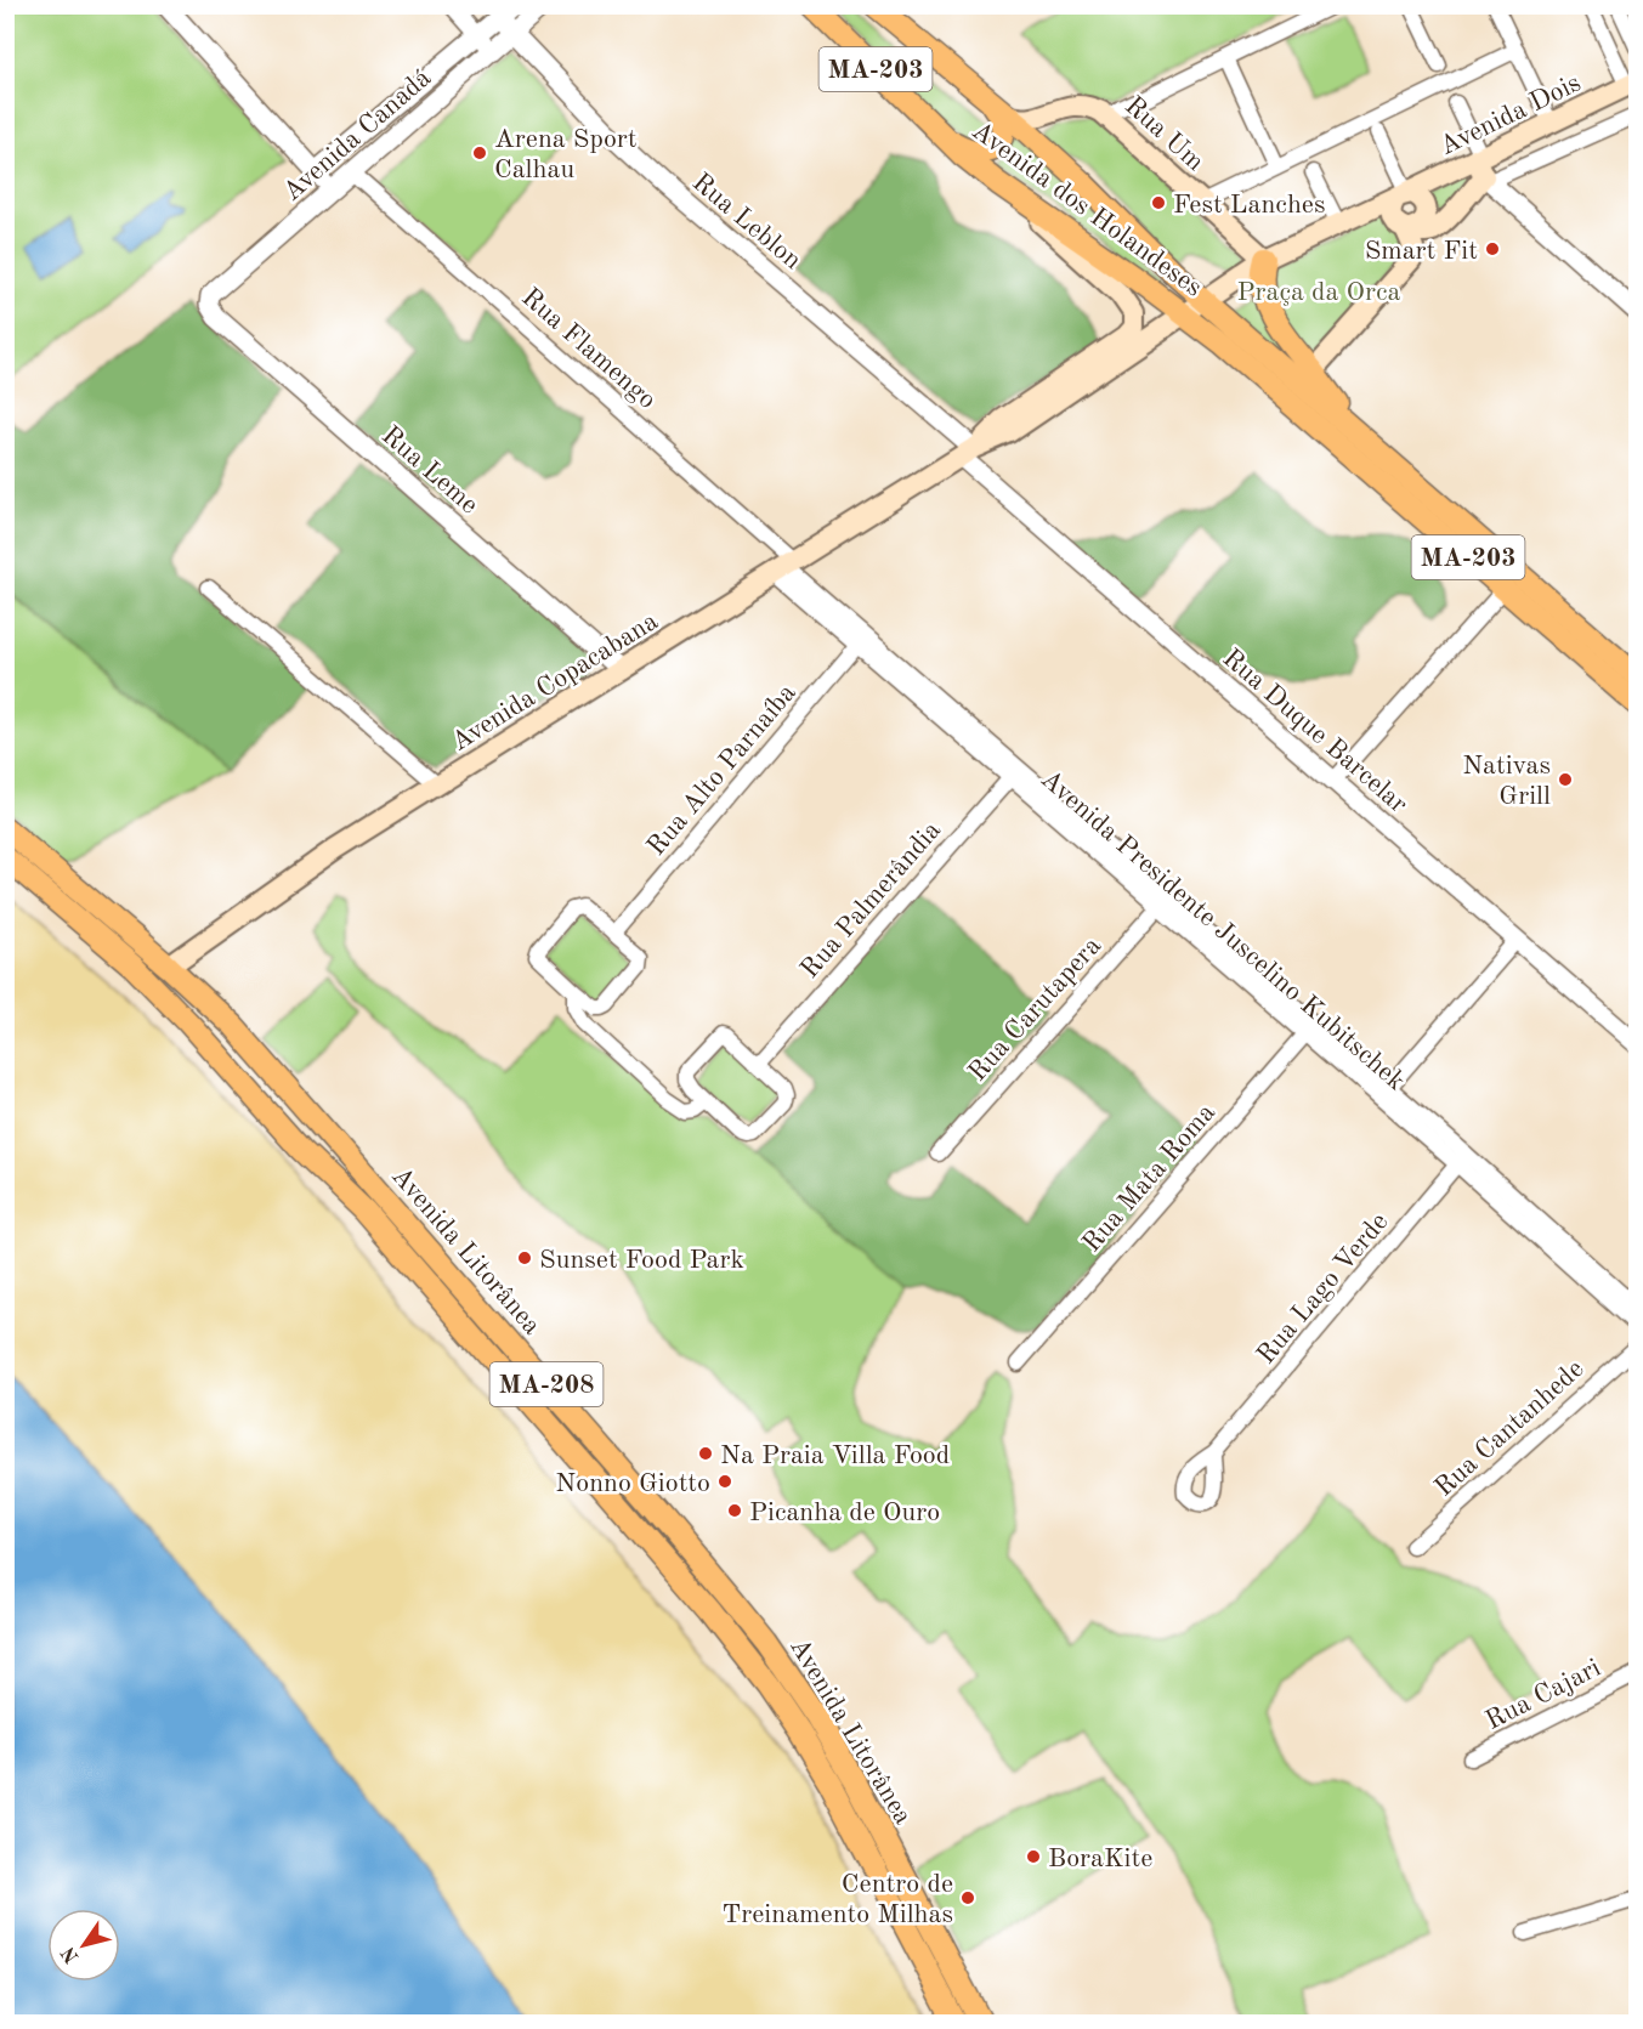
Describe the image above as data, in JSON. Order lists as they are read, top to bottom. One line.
{"streets":{"main road":["MA-203","Avenida Dois","Rua Um","Avenida dos Holandeses","Avenida Copacabana","Avenida Litorânea","MA-208"],"street":["Avenida Canadá","Rua Leblon","Rua Flamengo","Rua Leme","Rua Duque Barcelar","Rua Alto Parnaíba","Rua Palmerândia","Avenida Presidente Juscelino Kubitschek","Rua Carutapera","Rua Mata Roma","Rua Lago Verde","Rua Cantanhede","Rua Cajari"]},"crossings":[["MA-203","Avenida dos Holandeses"],["Rua Um","Avenida dos Holandeses"],["Avenida Canadá","Rua Leblon"],["Avenida Canadá","Rua Flamengo"],["Avenida Canadá","Rua Leme"],["Avenida dos Holandeses","Avenida Copacabana"],["Rua Leblon","Avenida Copacabana"],["Rua Leblon","Rua Duque Barcelar"],["Rua Flamengo","Avenida Copacabana"],["Rua Flamengo","Avenida Presidente Juscelino Kubitschek"],["Rua Leme","Avenida Copacabana"],["Avenida Copacabana","Rua Duque Barcelar"],["Avenida Copacabana","Avenida Presidente Juscelino Kubitschek"],["Avenida Copacabana","Avenida Litorânea"],["Rua Alto Parnaíba","Avenida Presidente Juscelino Kubitschek"],["Rua Palmerândia","Avenida Presidente Juscelino Kubitschek"],["Avenida Presidente Juscelino Kubitschek","Rua Carutapera"],["Avenida Presidente Juscelino Kubitschek","Rua Mata Roma"],["Avenida Presidente Juscelino Kubitschek","Rua Lago Verde"]],"parks":["Praça da Orca"],"places":["Arena Sport Calhau","Fest Lanches","Smart Fit","Nativas Grill","Sunset Food Park","Na Praia Villa Food","Nonno Giotto","Picanha de Ouro","BoraKite","Centro de Treinamento Milhas"],"north":"bottom left"}
